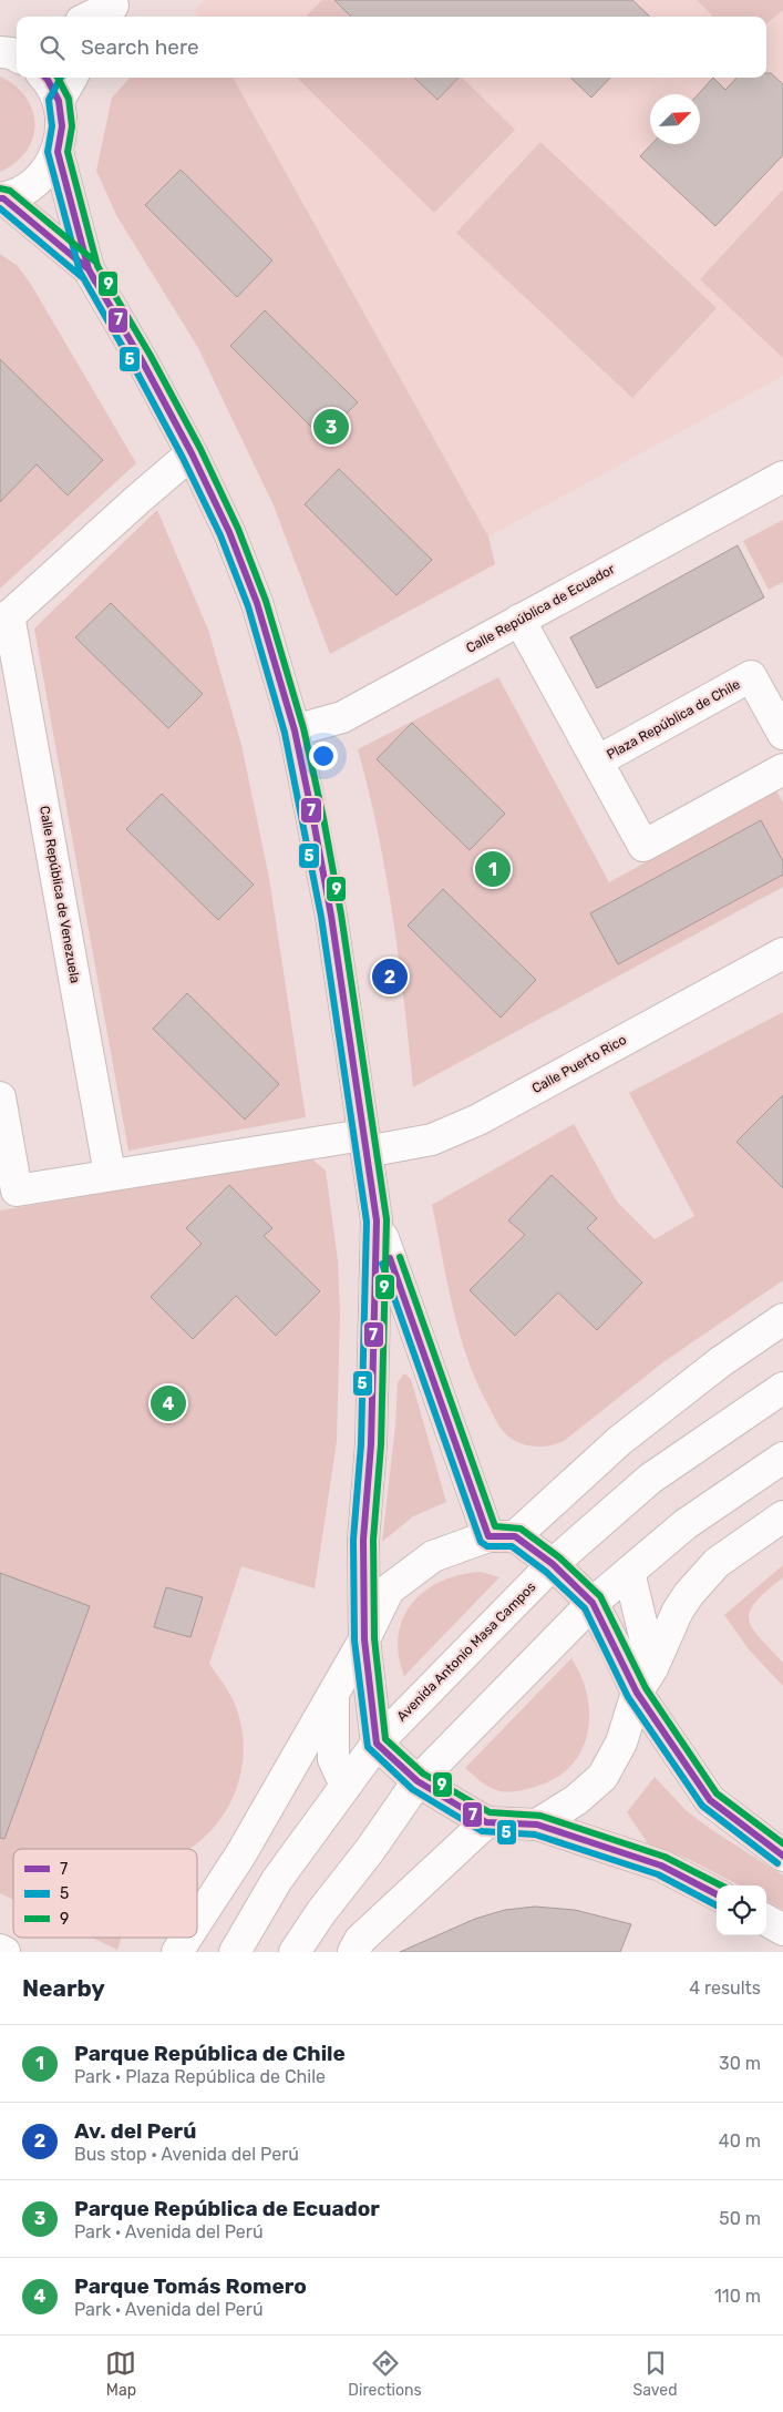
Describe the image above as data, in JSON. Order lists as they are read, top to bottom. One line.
{"streets":{"main road":["Calle República de Ecuador","Plaza República de Chile","Calle República de Venezuela","Calle Puerto Rico","Avenida Antonio Masa Campos"]},"crossings":[["Calle República de Ecuador","Plaza República de Chile"]],"lines":["transit line 7","transit line 5","transit line 9"],"legend":["7","5","9"],"north":"top right","page":{"search":"Search here","pins":["3","1","2","4"],"heading":["Nearby","4 results"],"list":[{"mark":"1","name":"Parque República de Chile","note":"Park · Plaza República de Chile","value":"30 m"},{"mark":"2","name":"Av. del Perú","note":"Bus stop · Avenida del Perú","value":"40 m"},{"mark":"3","name":"Parque República de Ecuador","note":"Park · Avenida del Perú","value":"50 m"},{"mark":"4","name":"Parque Tomás Romero","note":"Park · Avenida del Perú","value":"110 m"}],"nav":["Map","Directions","Saved"]}}
